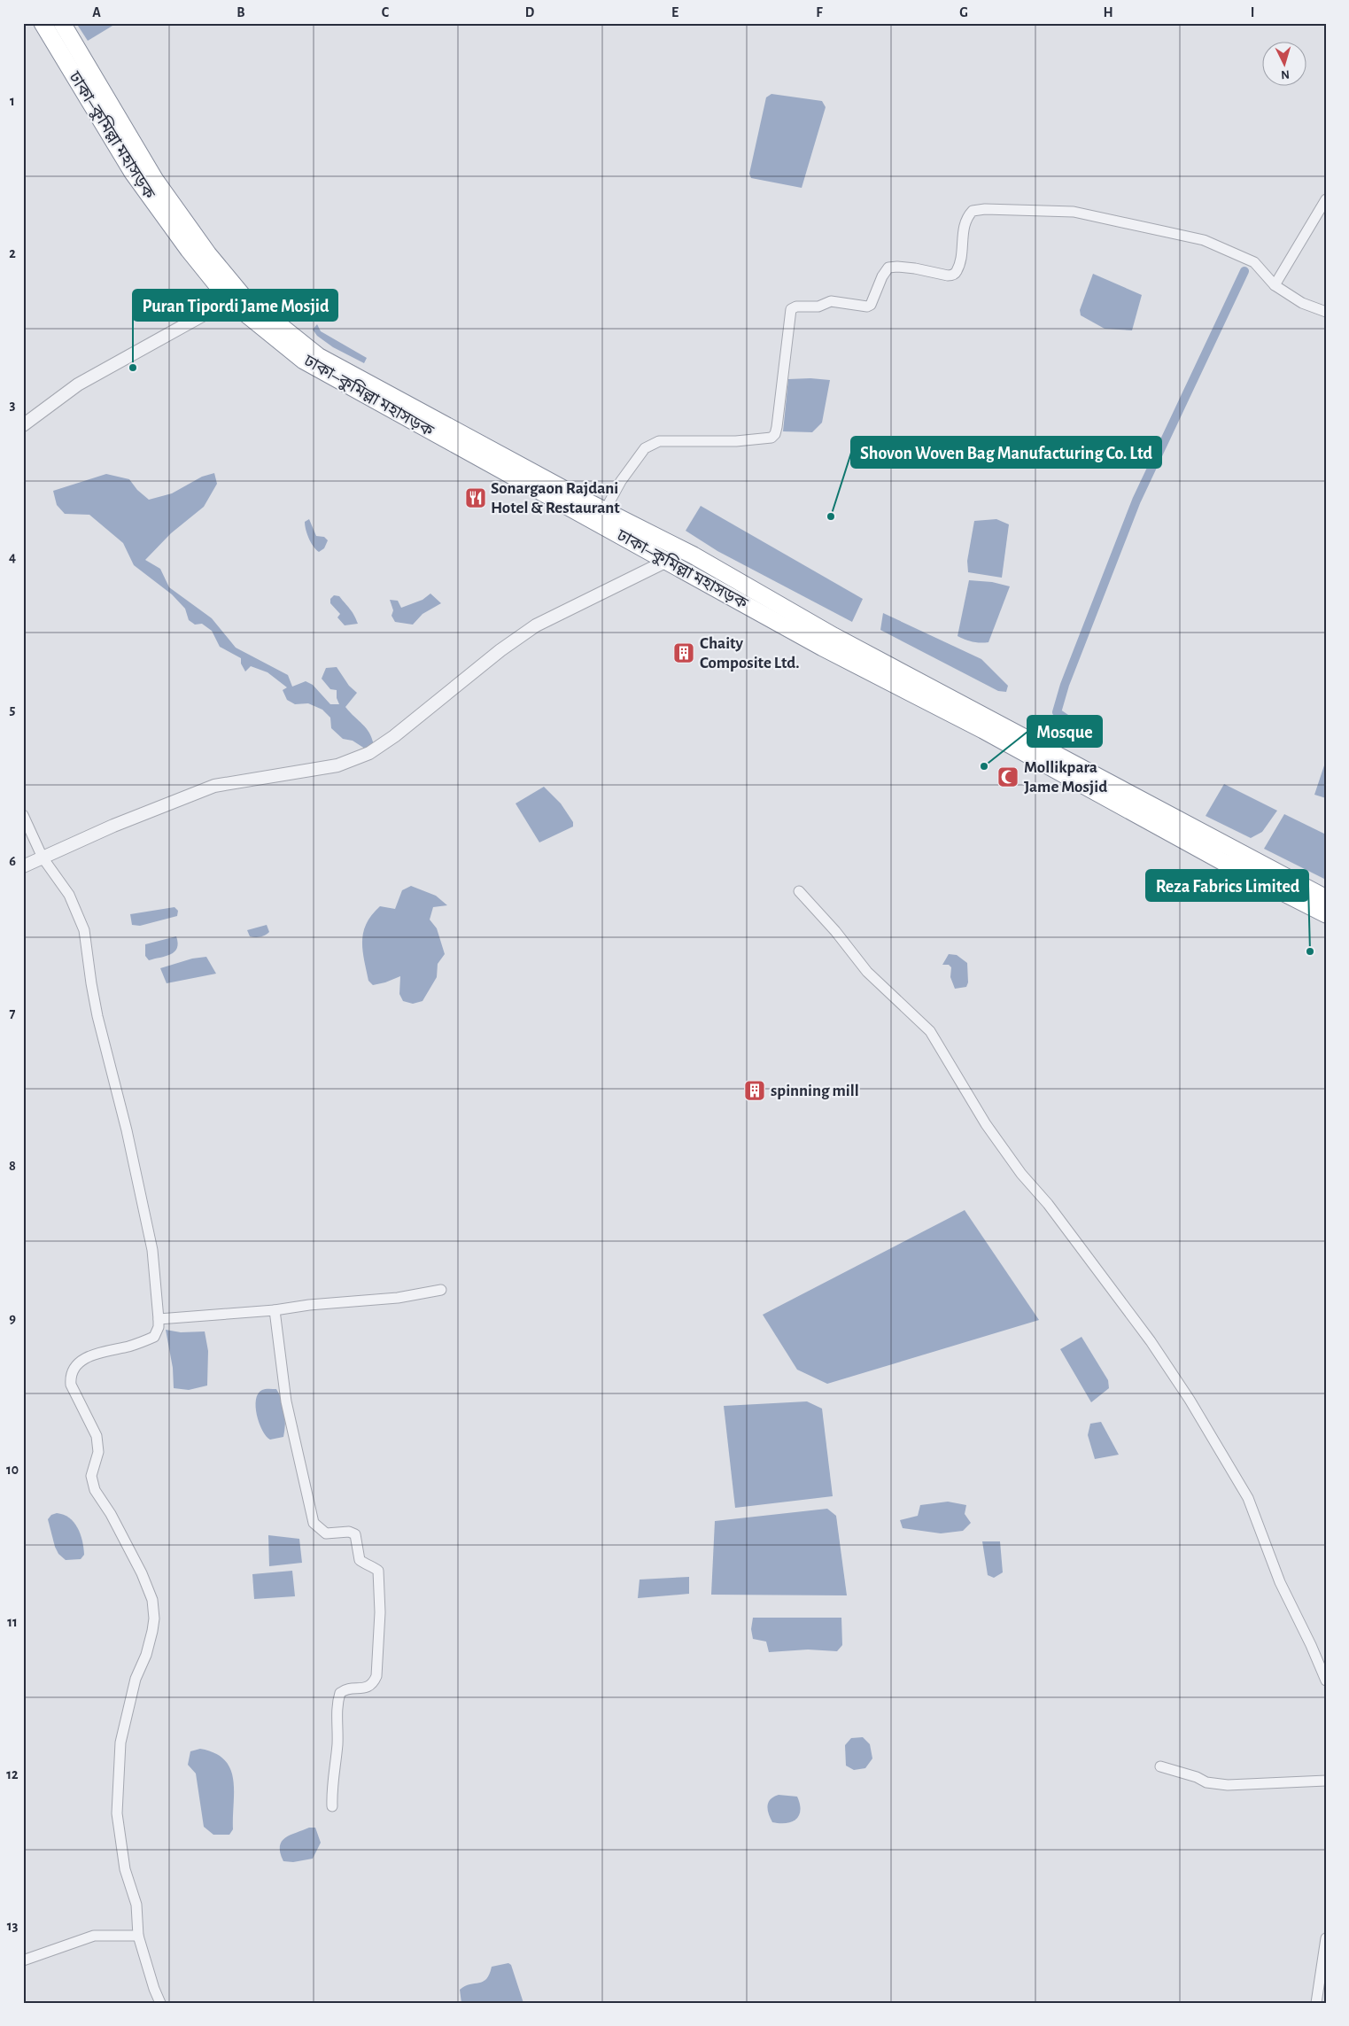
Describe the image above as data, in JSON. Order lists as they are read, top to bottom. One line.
{"streets":{"highway":["ঢাকা–কুমিল্লা মহাসড়ক"]},"places":{"other":["Puran Tipordi Jame Mosjid","Shovon Woven Bag Manufacturing Co. Ltd","Mosque","Reza Fabrics Limited"],"restaurant":["Sonargaon Rajdani Hotel & Restaurant"],"building":["Chaity Composite Ltd.","spinning mill"],"mosque":["Mollikpara Jame Mosjid"]},"north":"bottom","grid":{"columns":["A","B","C","D","E","F","G","H","I"],"rows":["1","2","3","4","5","6","7","8","9","10","11","12","13"]}}
